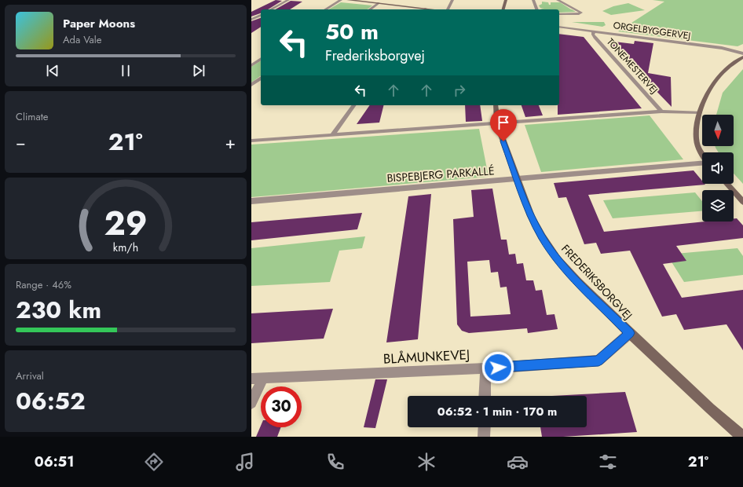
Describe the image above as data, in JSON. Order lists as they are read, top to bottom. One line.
{"streets":{"street":["ORGELBYGGERVEJ","TONEMESTERVEJ","BISPEBJERG PARKALLÉ","FREDERIKSBORGVEJ","BLÅMUNKEVEJ"]},"crossings":[["ORGELBYGGERVEJ","TONEMESTERVEJ"],["BISPEBJERG PARKALLÉ","FREDERIKSBORGVEJ"],["FREDERIKSBORGVEJ","BLÅMUNKEVEJ"]],"north":"bottom","page":{"turn":["50 m","Frederiksborgvej"],"song":["Paper Moons","Ada Vale"],"tile":["Climate",["Range · 46%","230 km"],["Arrival","06:52"]],"heat":["−","21°","+"],"limit":"30","trip":"06:52 · 1 min · 170 m","tabs":["06:51","21°"],"gauge":["29","km/h"]}}
